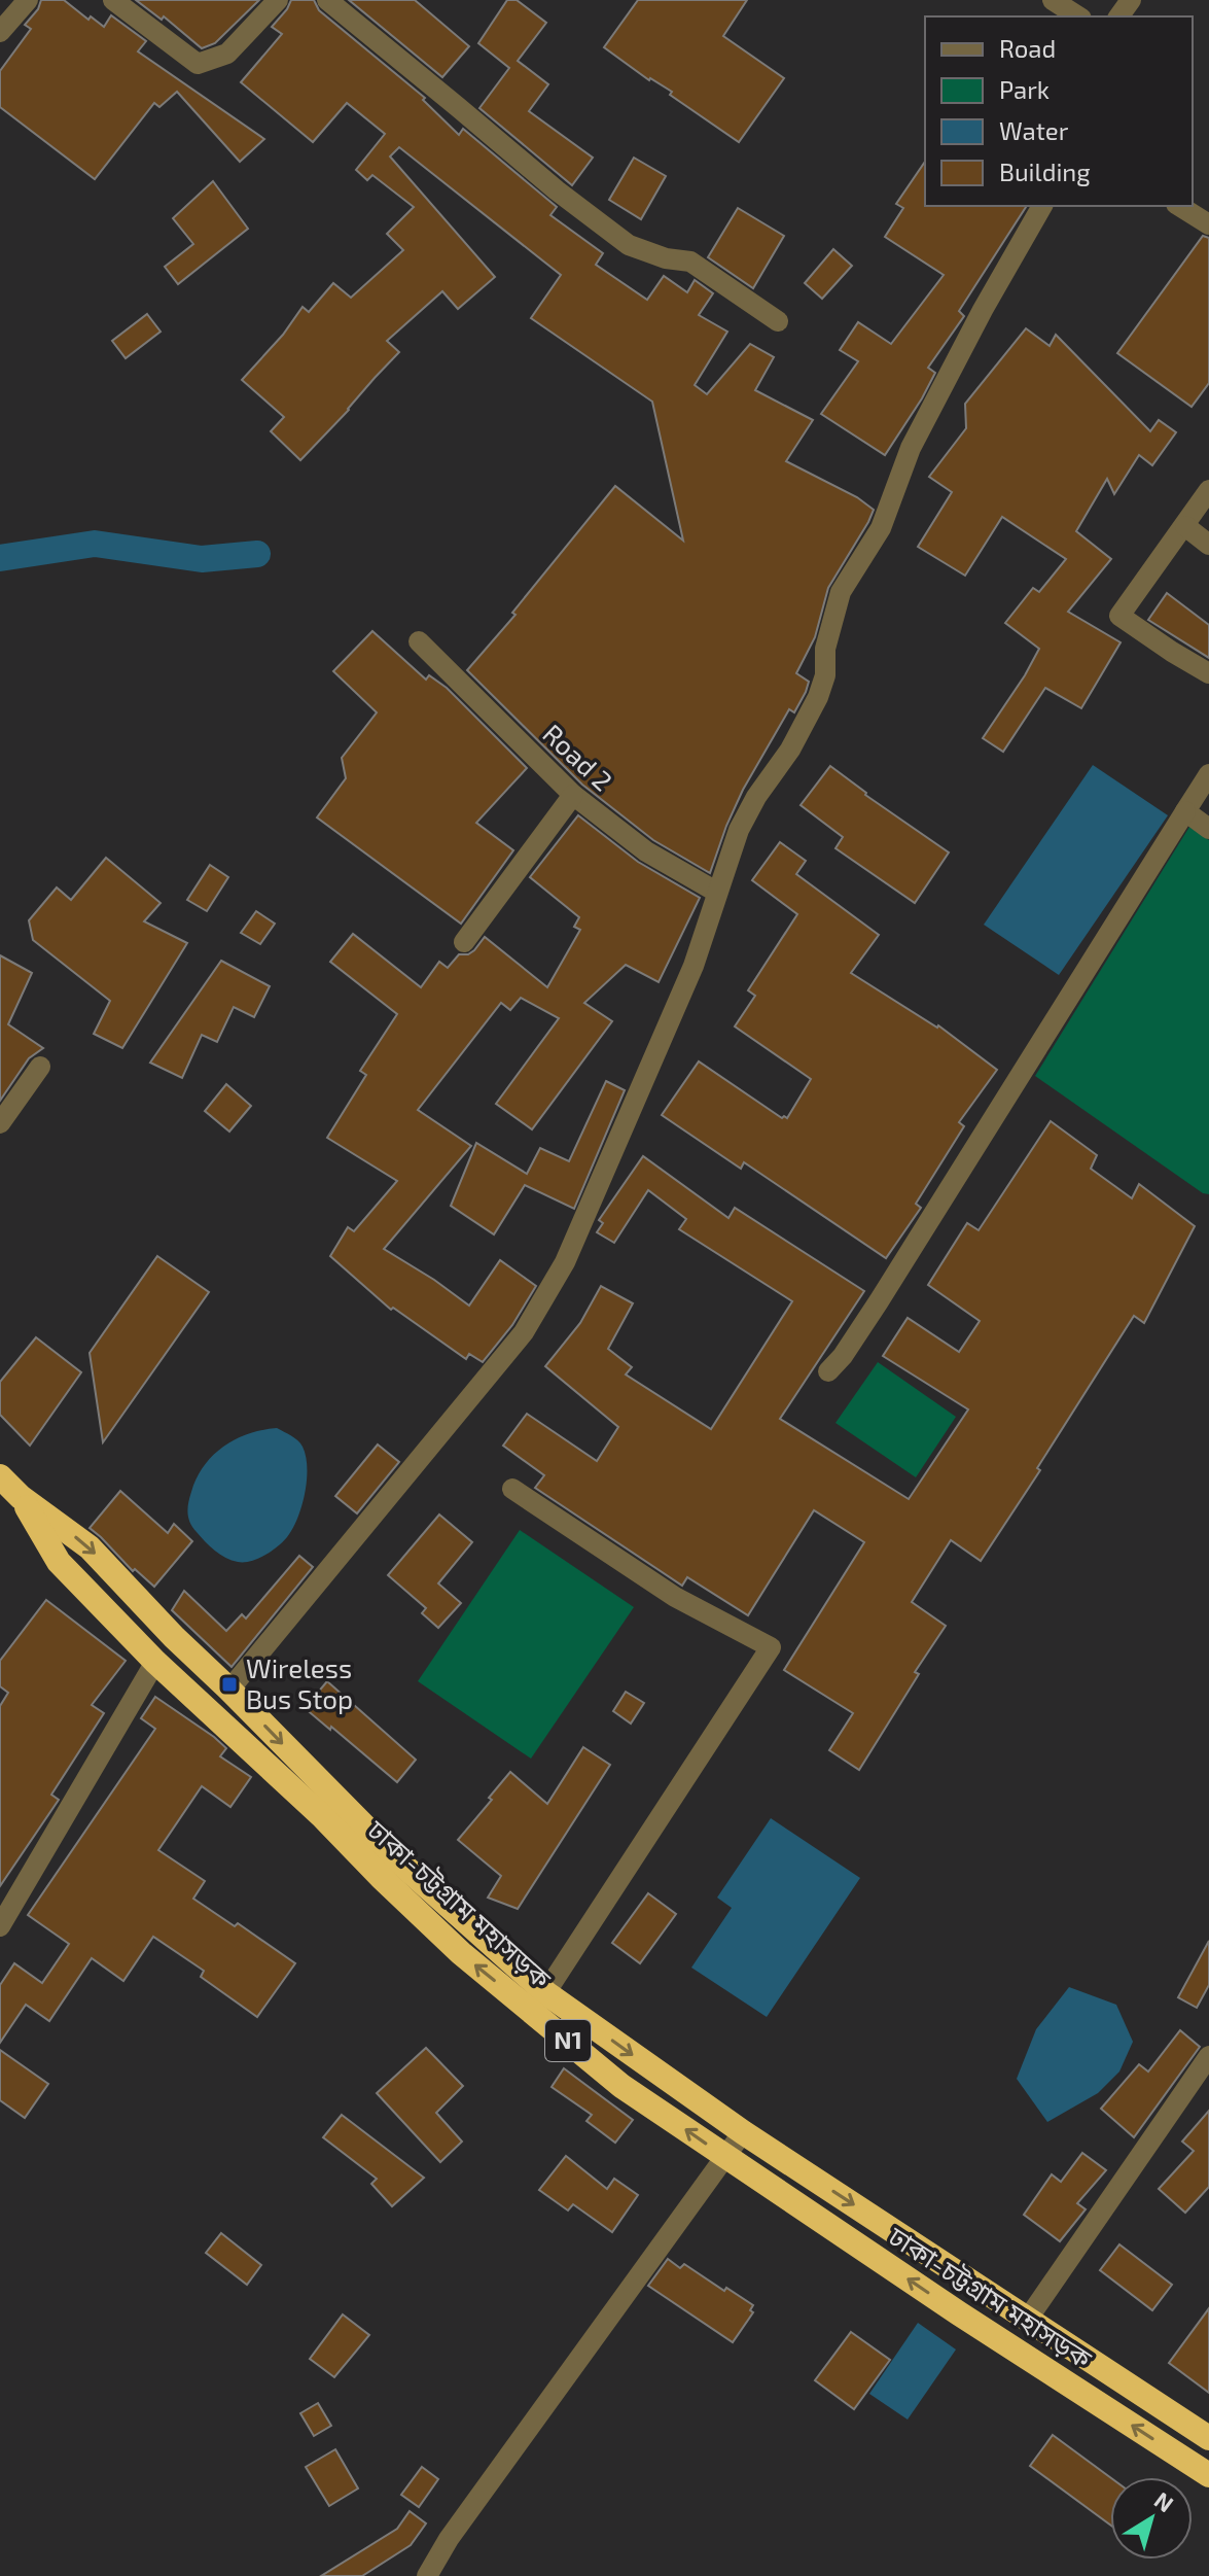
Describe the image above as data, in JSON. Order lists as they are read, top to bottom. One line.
{"streets":{"highway":["ঢাকা-চট্টগ্রাম মহাসড়ক","N1"],"street":["Road 2"]},"places":{"transit":["Wireless Bus Stop"]},"legend":["Road","Park","Water","Building"],"north":"top right"}
